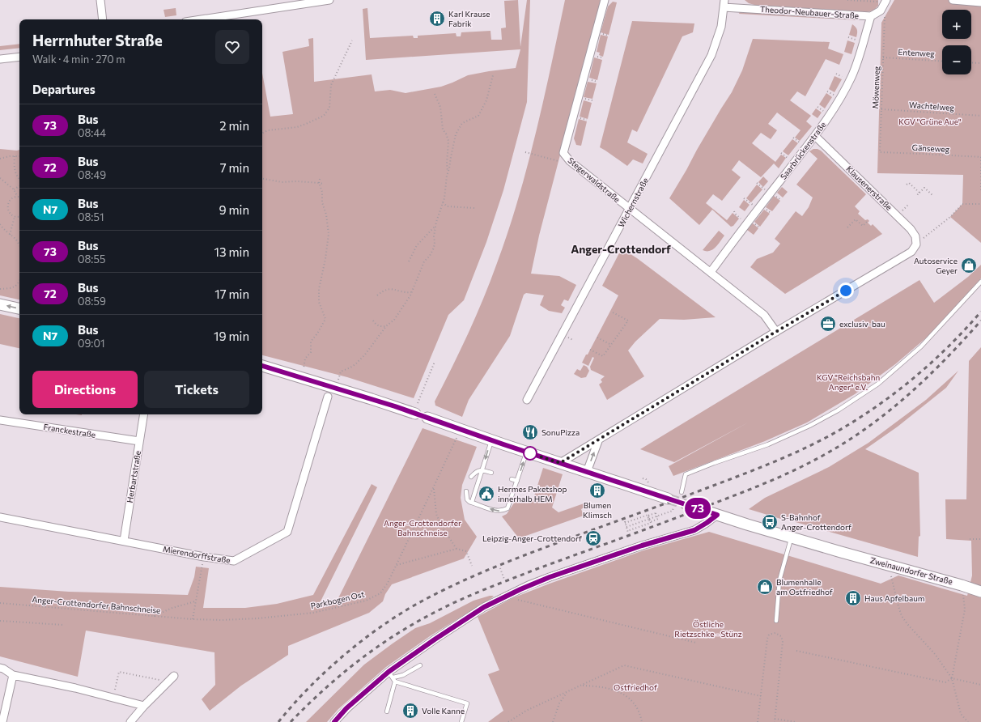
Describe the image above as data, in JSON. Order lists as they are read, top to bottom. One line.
{"streets":{"street":["Theodor-Neubauer-Straße","Saarbrückenstraße","Stegerwaldstraße","Klausenerstraße","Wichernstraße","Franckestraße","Herbartstraße","Mierendorffstraße","Zweinaundorfer Straße"],"path":["Entenweg","Möwenweg","Wachtelweg","Gänseweg","Parkbogen Ost","Anger-Crottendorfer Bahnschneise"]},"crossings":[["Theodor-Neubauer-Straße","Saarbrückenstraße"],["Theodor-Neubauer-Straße","Wichernstraße"],["Entenweg","Möwenweg"],["Möwenweg","Wachtelweg"],["Möwenweg","Gänseweg"],["Saarbrückenstraße","Stegerwaldstraße"],["Saarbrückenstraße","Klausenerstraße"],["Stegerwaldstraße","Wichernstraße"],["Franckestraße","Herbartstraße"],["Herbartstraße","Mierendorffstraße"],["Parkbogen Ost","Anger-Crottendorfer Bahnschneise"]],"districts":["Anger-Crottendorf"],"parks":["KGV \"Grüne Aue\"","KGV \"Reichsbahn Anger\" e.V.","Anger-Crottendorfer Bahnschneise","Östliche Rietzschke - Stünz","Ostfriedhof"],"places":{"building":["Karl Krause Fabrik","Blumen Klimsch","Haus Apfelbaum","Volle Kanne"],"shop":["Autoservice Geyer","Blumenhalle am Ostfriedhof"],"office":["exclusiv-bau"],"restaurant":["SonuPizza"],"public building":["Hermes Paketshop innerhalb HEM"],"bus stop":["S-Bahnhof Anger-Crottendorf"],"station":["Leipzig-Anger-Crottendorf"]},"lines":["bus line 73"],"page":{"on_map":"73","map_buttons":["+","−"],"heading":[["Herrnhuter Straße","Walk · 4 min · 270 m"],"Departures"],"list":[{"mark":"73","name":"Bus","note":"08:44","value":"2 min"},{"mark":"72","name":"Bus","note":"08:49","value":"7 min"},{"mark":"N7","name":"Bus","note":"08:51","value":"9 min"},{"mark":"73","name":"Bus","note":"08:55","value":"13 min"},{"mark":"72","name":"Bus","note":"08:59","value":"17 min"},{"mark":"N7","name":"Bus","note":"09:01","value":"19 min"}],"buttons":["Directions","Tickets"]}}
